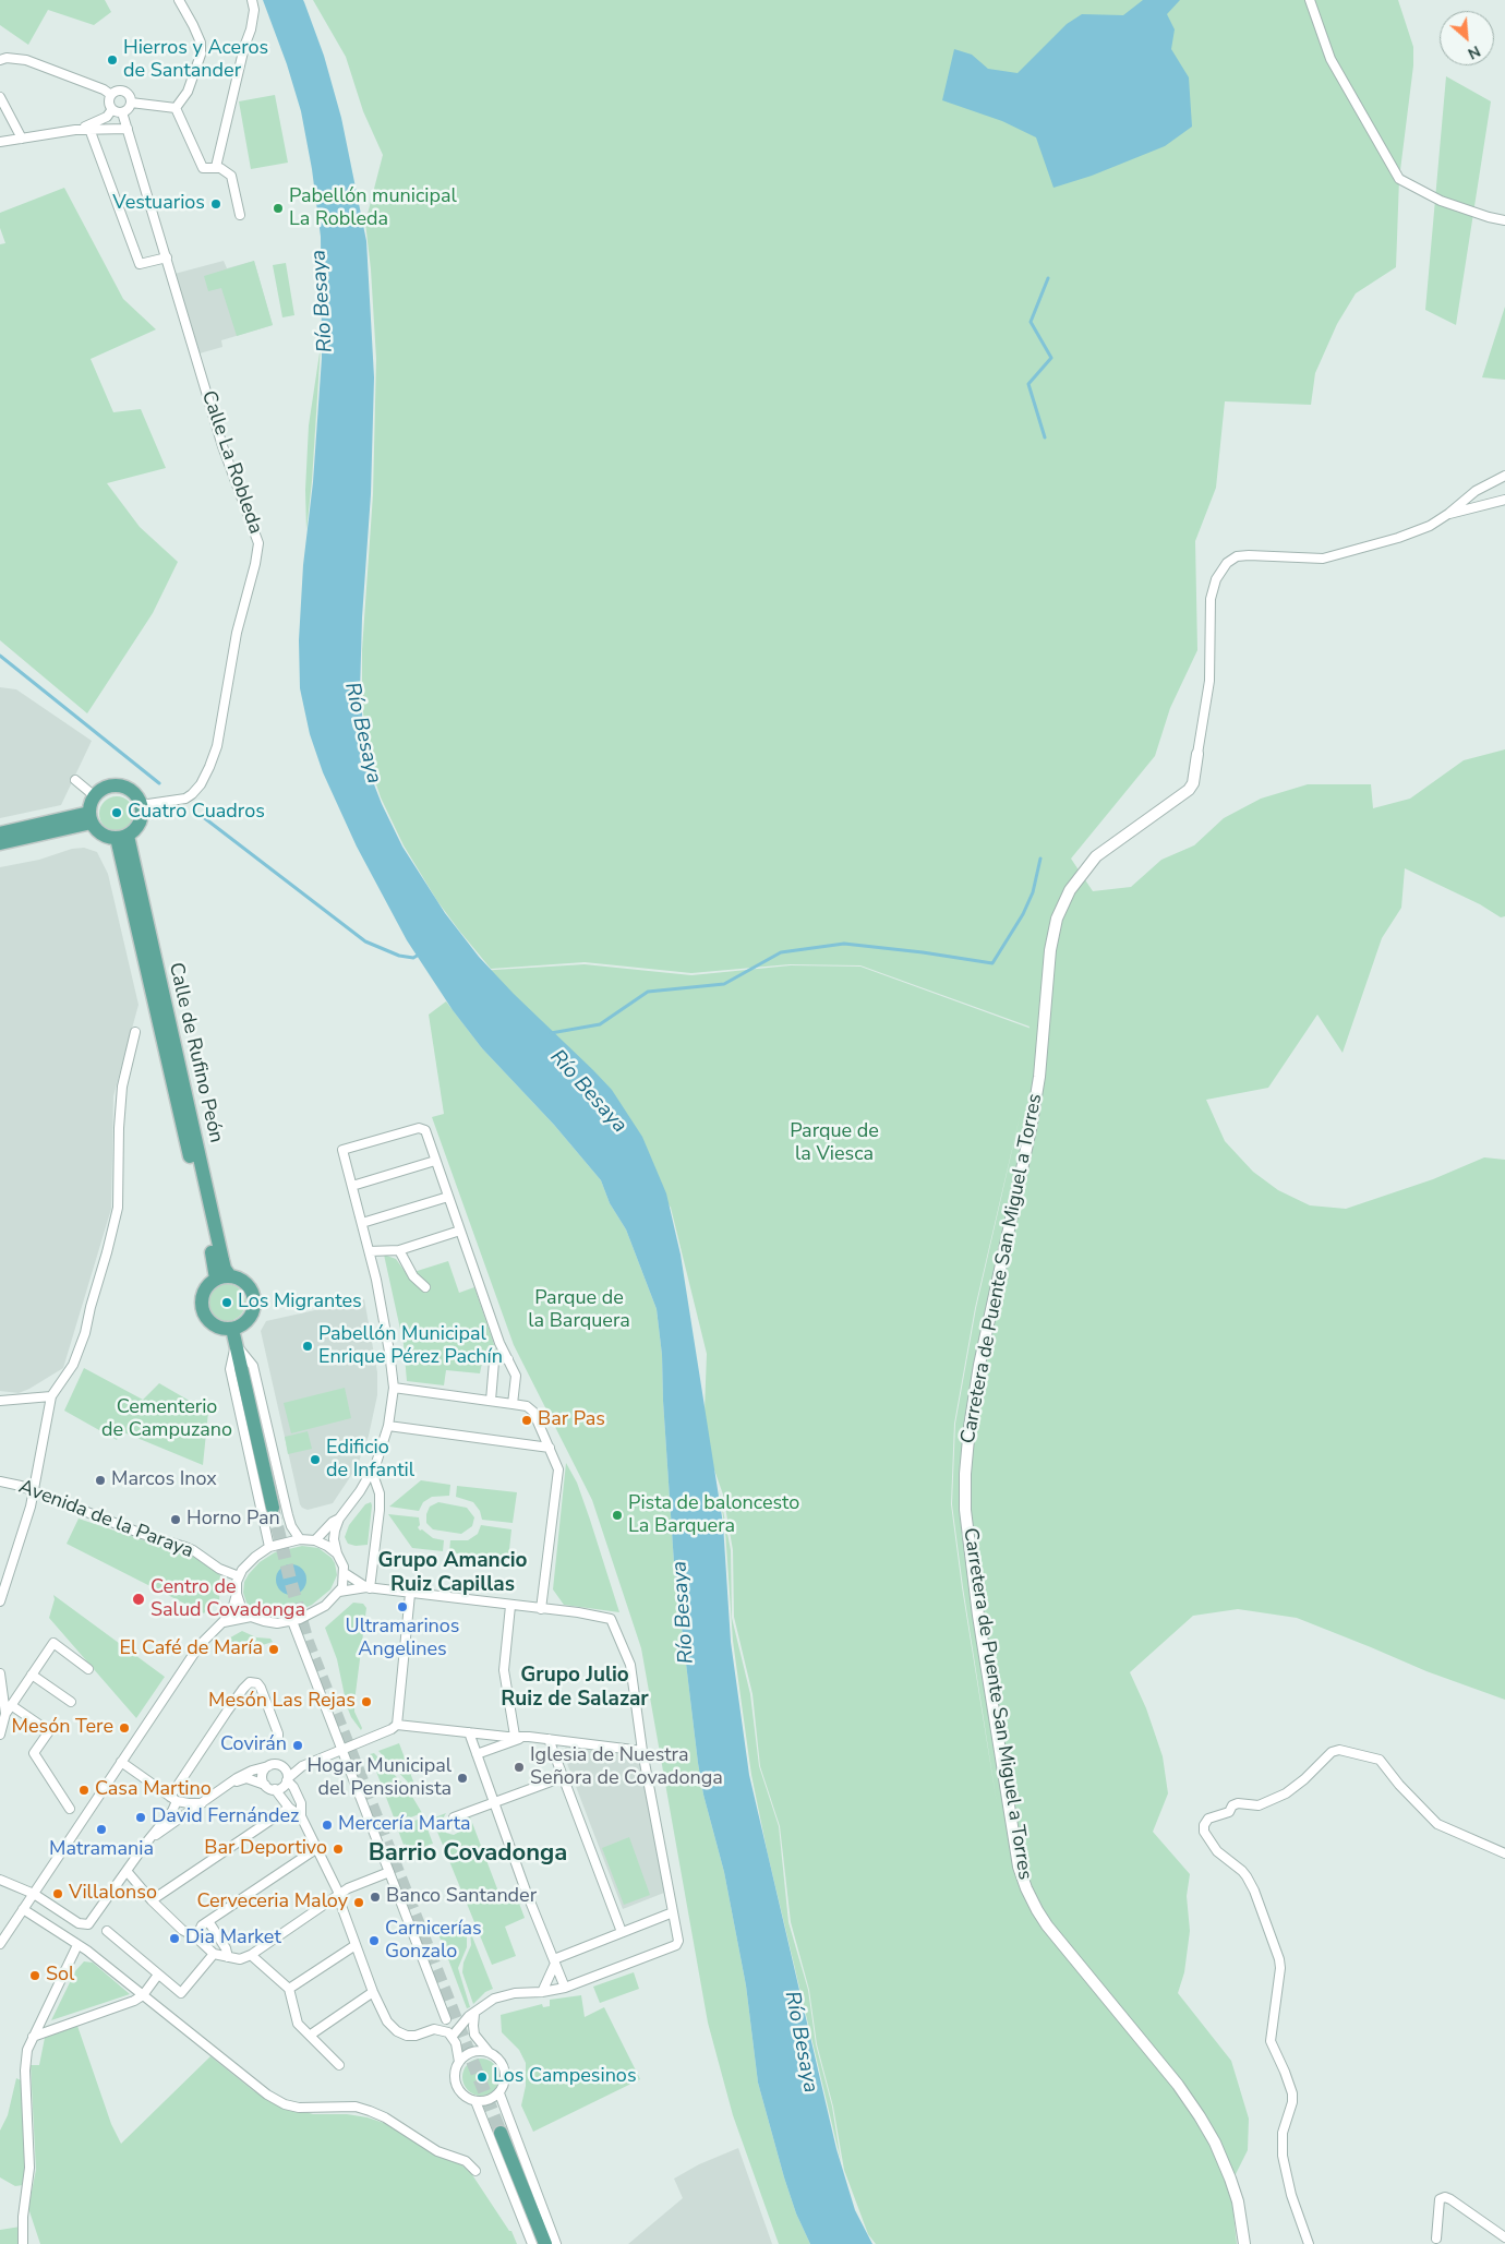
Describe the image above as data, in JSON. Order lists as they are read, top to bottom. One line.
{"streets":{"main road":["Calle de Rufino Peón"],"street":["Calle La Robleda","Carretera de Puente San Miguel a Torres","Avenida de la Paraya"]},"crossings":[["Calle La Robleda","Calle de Rufino Peón"]],"districts":["Grupo Amancio Ruiz Capillas","Grupo Julio Ruiz de Salazar","Barrio Covadonga"],"water":["Río Besaya"],"parks":["Parque de la Viesca","Parque de la Barquera","Cementerio de Campuzano"],"places":["Hierros y Aceros de Santander","Vestuarios","Pabellón municipal La Robleda","Cuatro Cuadros","Los Migrantes","Pabellón Municipal Enrique Pérez Pachín","Bar Pas","Edificio de Infantil","Marcos Inox","Pista de baloncesto La Barquera","Horno Pan","Centro de Salud Covadonga","Ultramarinos Angelines","El Café de María","Mesón Las Rejas","Mesón Tere","Covirán","Iglesia de Nuestra Señora de Covadonga","Hogar Municipal del Pensionista","Casa Martino","David Fernández","Mercería Marta","Matramania","Bar Deportivo","Villalonso","Banco Santander","Cerveceria Maloy","Dia Market","Carnicerías Gonzalo","Sol","Los Campesinos"],"north":"bottom right"}
